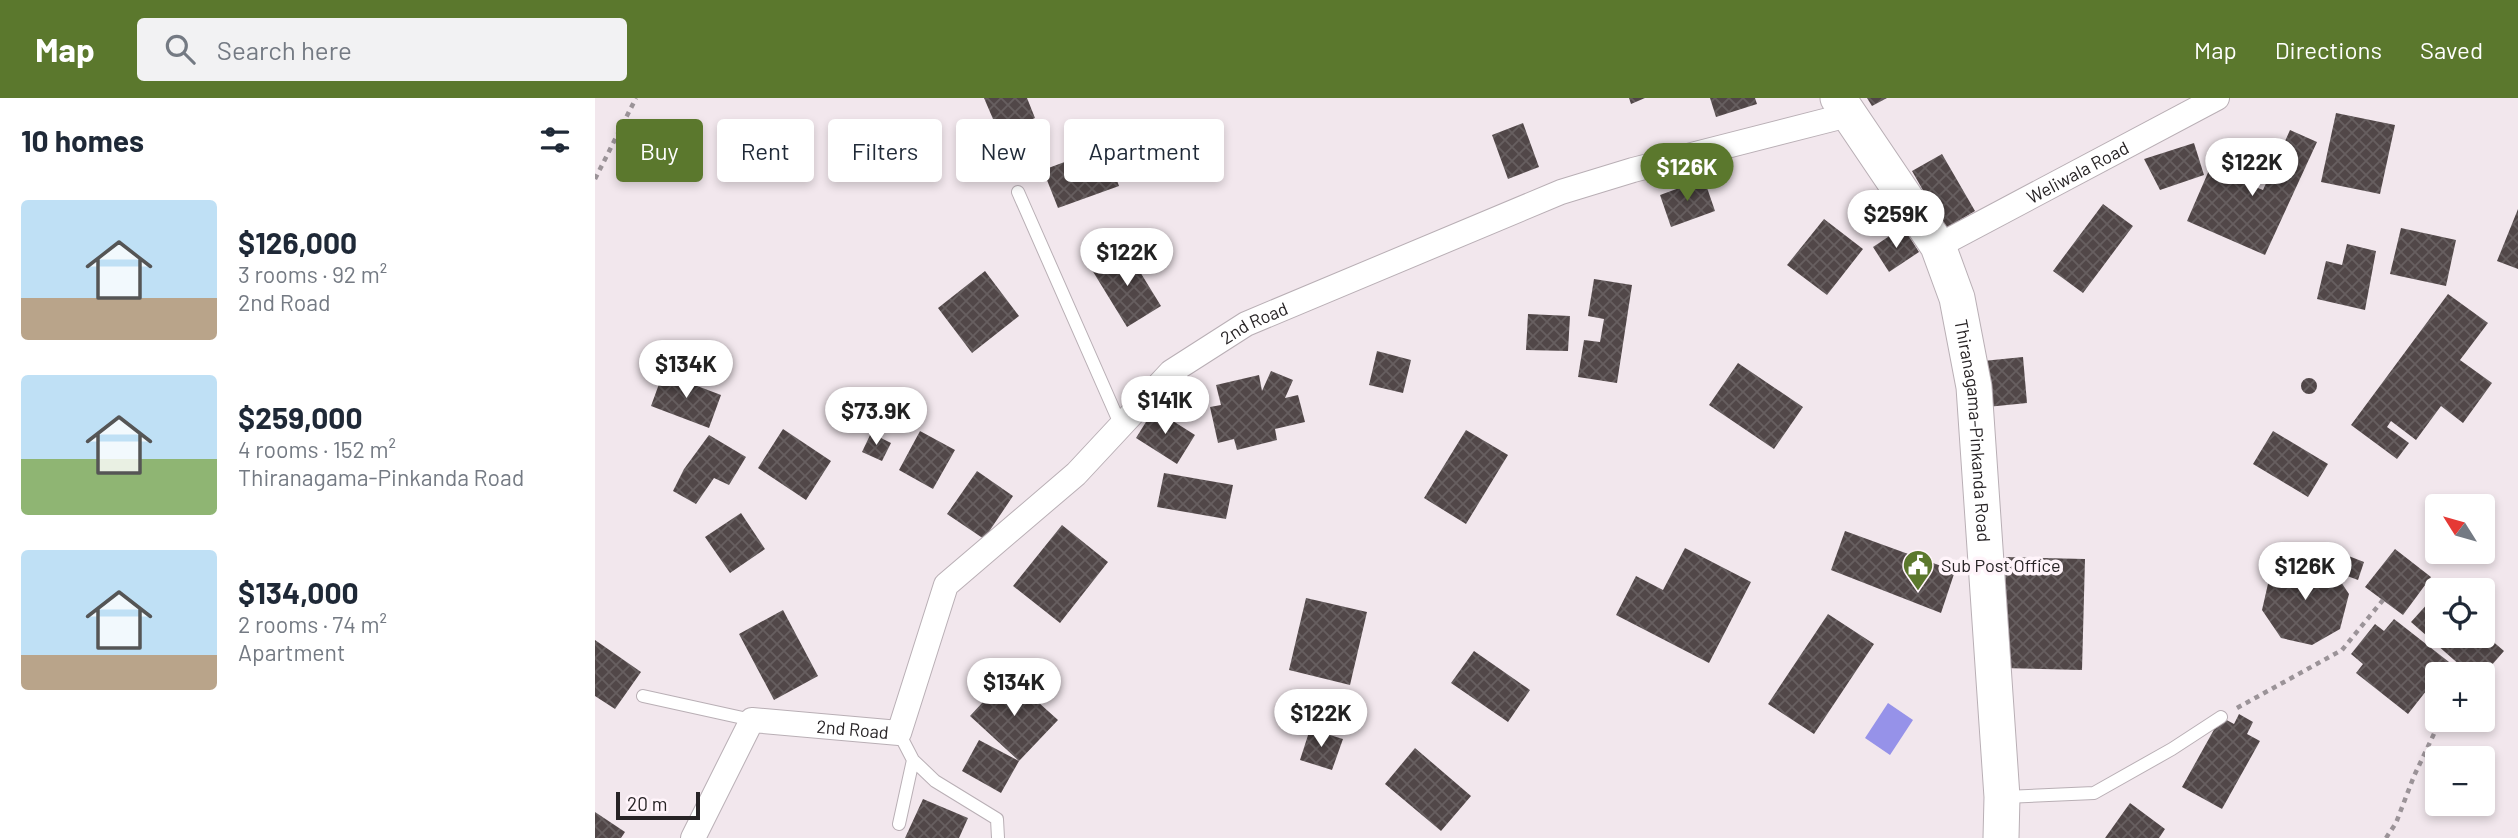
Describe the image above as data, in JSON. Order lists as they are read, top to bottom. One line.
{"streets":{"street":["Weliwala Road","2nd Road","Thiranagama-Pinkanda Road"]},"crossings":[["Weliwala Road","Thiranagama-Pinkanda Road"],["2nd Road","Thiranagama-Pinkanda Road"]],"places":{"public building":["Sub Post Office"]},"scale_bar":"20 m","north":"top left","page":{"header":"Map","search":"Search here","nav":["Map","Directions","Saved"],"heading":"10 homes","chip":["Buy","Rent","Filters","New","Apartment"],"price":["$122K","$126K","$259K","$122K","$134K","$141K","$73.9K","$126K","$134K","$122K"],"list":[{"name":"$126,000","note":"3 rooms · 92 m² · 2nd Road"},{"name":"$259,000","note":"4 rooms · 152 m² · Thiranagama-Pinkanda Road"},{"name":"$134,000","note":"2 rooms · 74 m² · Apartment"}],"map_buttons":["+","−"],"scale":"20 m"}}
